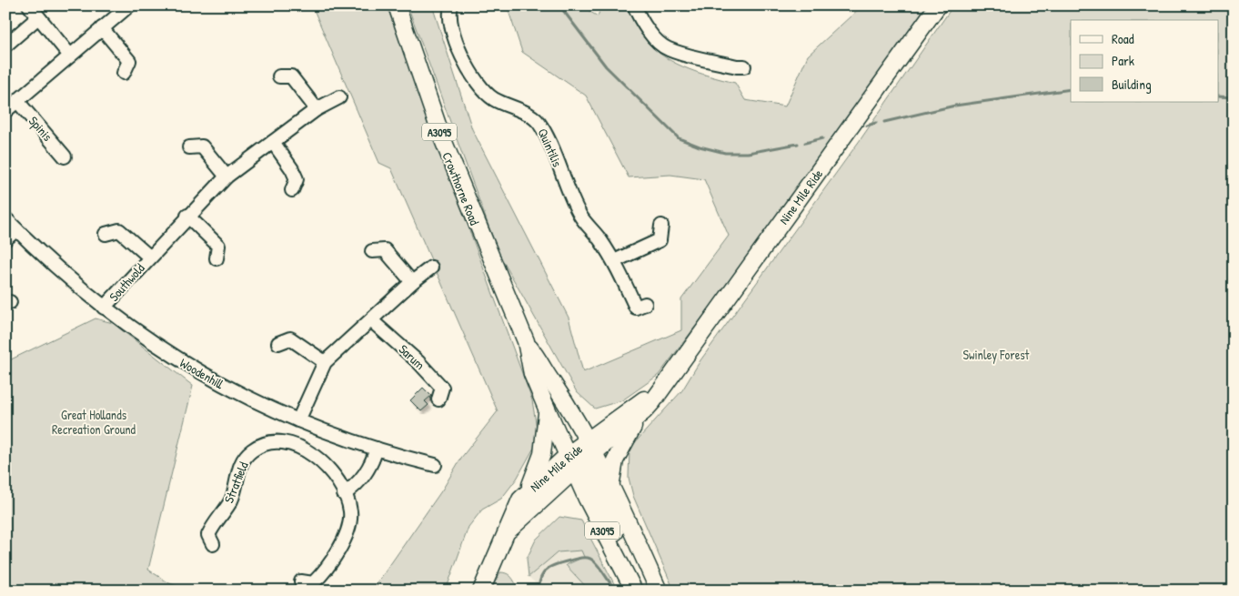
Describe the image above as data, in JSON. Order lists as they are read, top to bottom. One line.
{"streets":{"main road":["A3095","Crowthorne Road","Nine Mile Ride"],"street":["Spinis","Quintilis","Southwold","Sarum","Woodenhill","Stratfield"]},"crossings":[["A3095","Crowthorne Road"],["A3095","Nine Mile Ride"],["Crowthorne Road","Nine Mile Ride"],["Southwold","Woodenhill"]],"parks":["Swinley Forest","Great Hollands Recreation Ground"],"legend":["Road","Park","Building"]}
